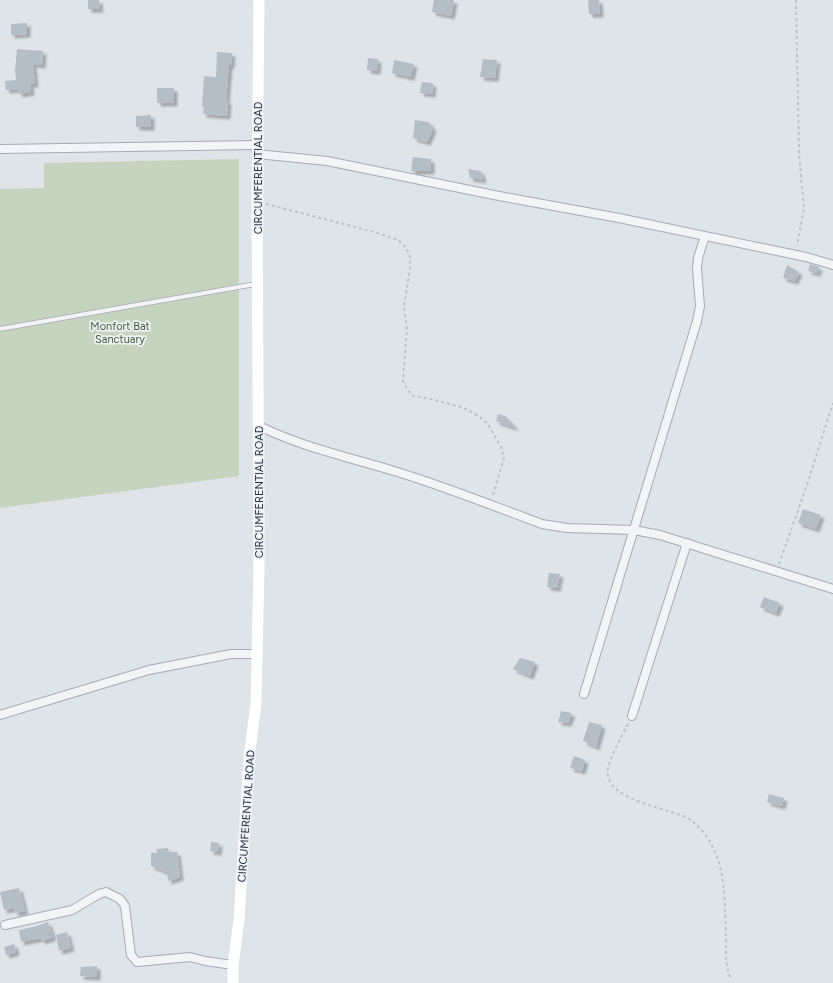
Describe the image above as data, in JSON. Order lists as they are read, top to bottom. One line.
{"streets":{"main road":["CIRCUMFERENTIAL ROAD"]},"parks":["Monfort Bat Sanctuary"]}
